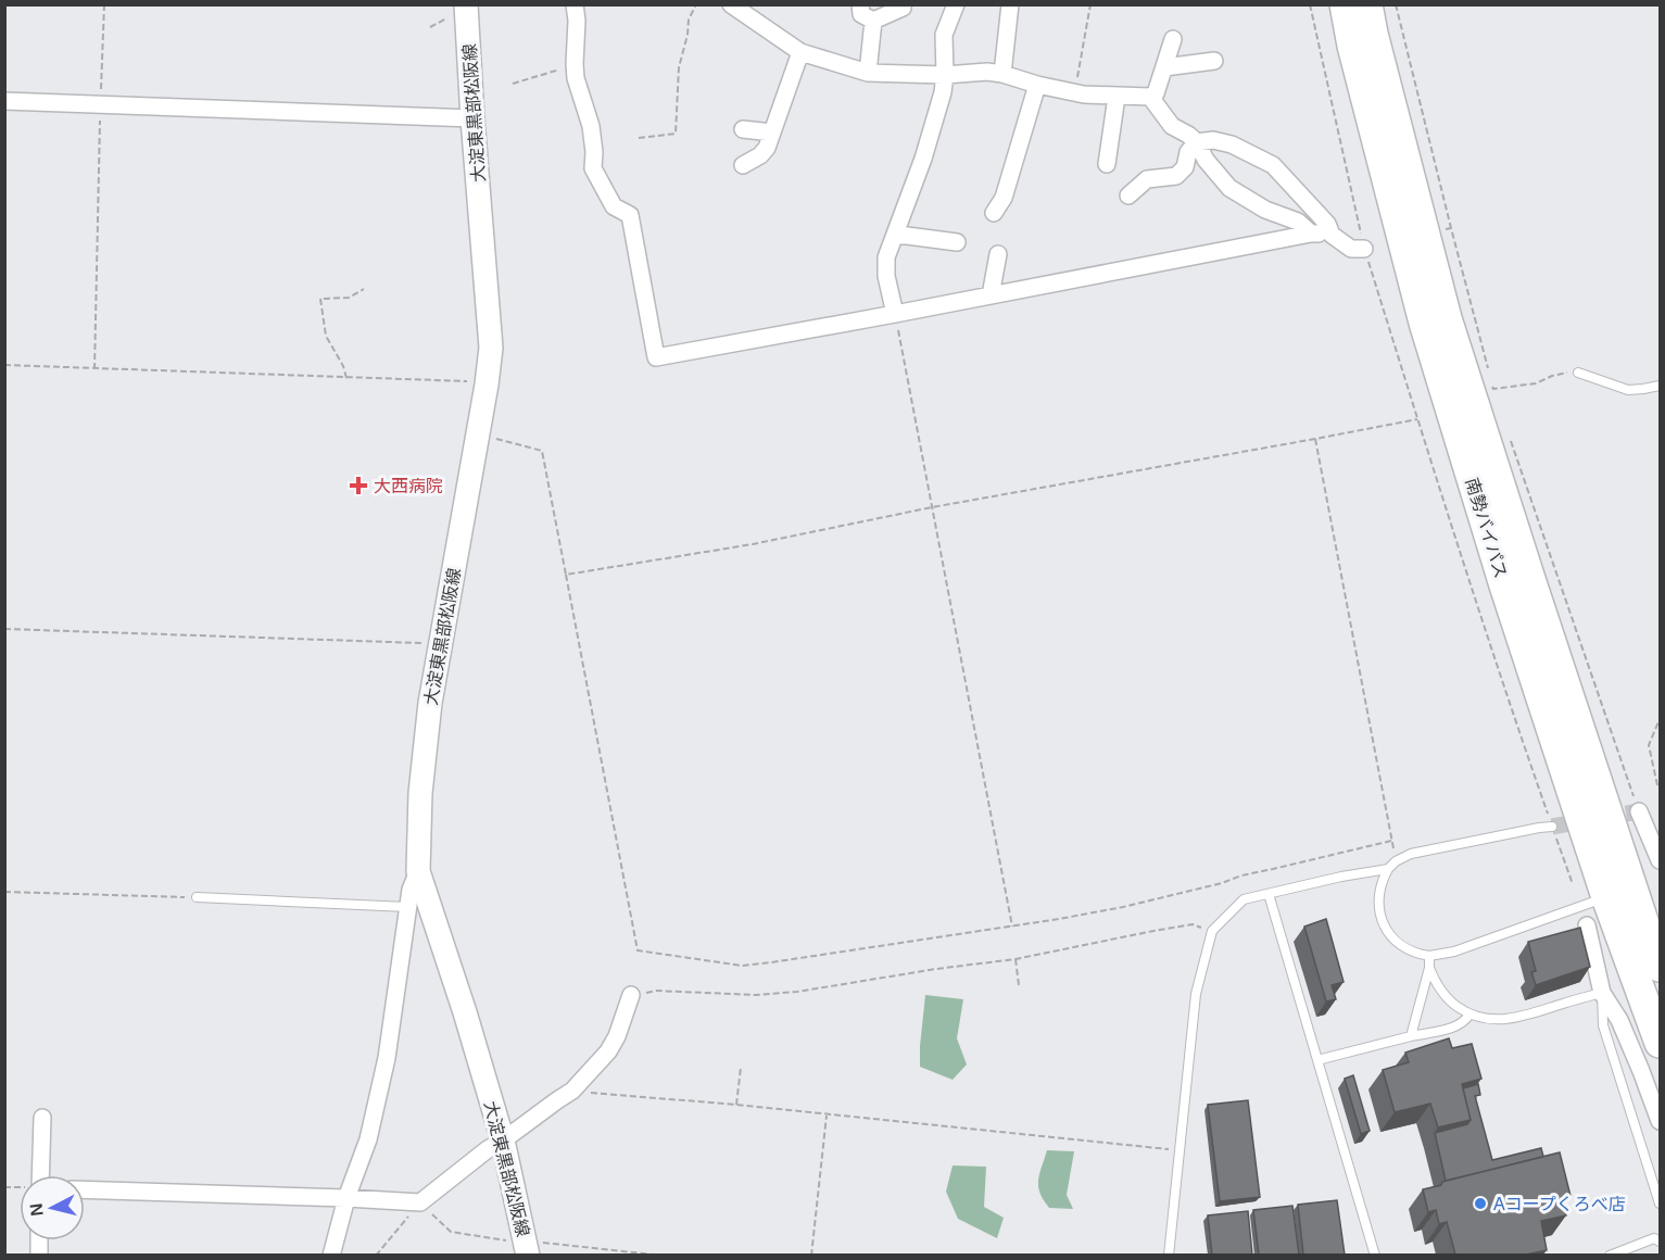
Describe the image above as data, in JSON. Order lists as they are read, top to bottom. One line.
{"streets":{"highway":["南勢バイパス"],"main road":["大淀東黒部松阪線"]},"places":{"health":["大西病院"],"other":["Aコープくろべ店"]},"north":"left"}
